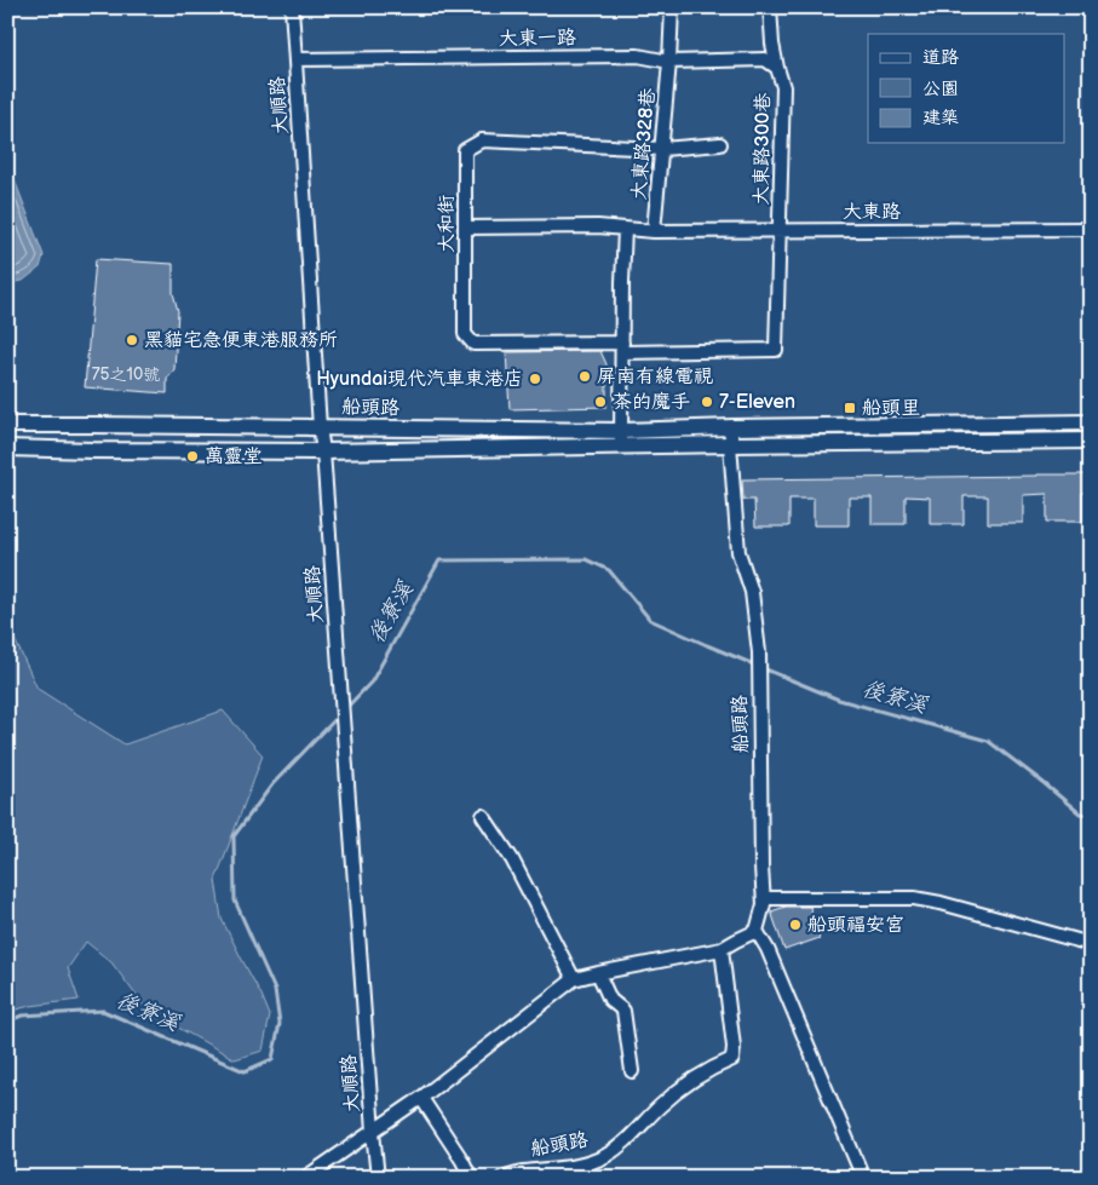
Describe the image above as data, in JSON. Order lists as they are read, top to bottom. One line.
{"streets":{"main road":["船頭路"],"street":["大東一路","大順路","大東路328巷","大東路300巷","大東路","大和街"]},"crossings":[["大東一路","大順路"],["大東一路","大東路328巷"],["大東一路","大東路300巷"],["大順路","船頭路"],["大東路328巷","大東路"],["大東路328巷","大和街"],["大東路300巷","大東路"],["大東路300巷","大和街"],["大東路","大和街"]],"water":["後寮溪"],"places":{"other":["黑貓宅急便東港服務所","屏南有線電視","Hyundai現代汽車東港店","茶的魔手","7-Eleven","萬靈堂","船頭福安宮"],"transit":["船頭里"]},"house_numbers":["75之10號"],"legend":["道路","公園","建築"]}
